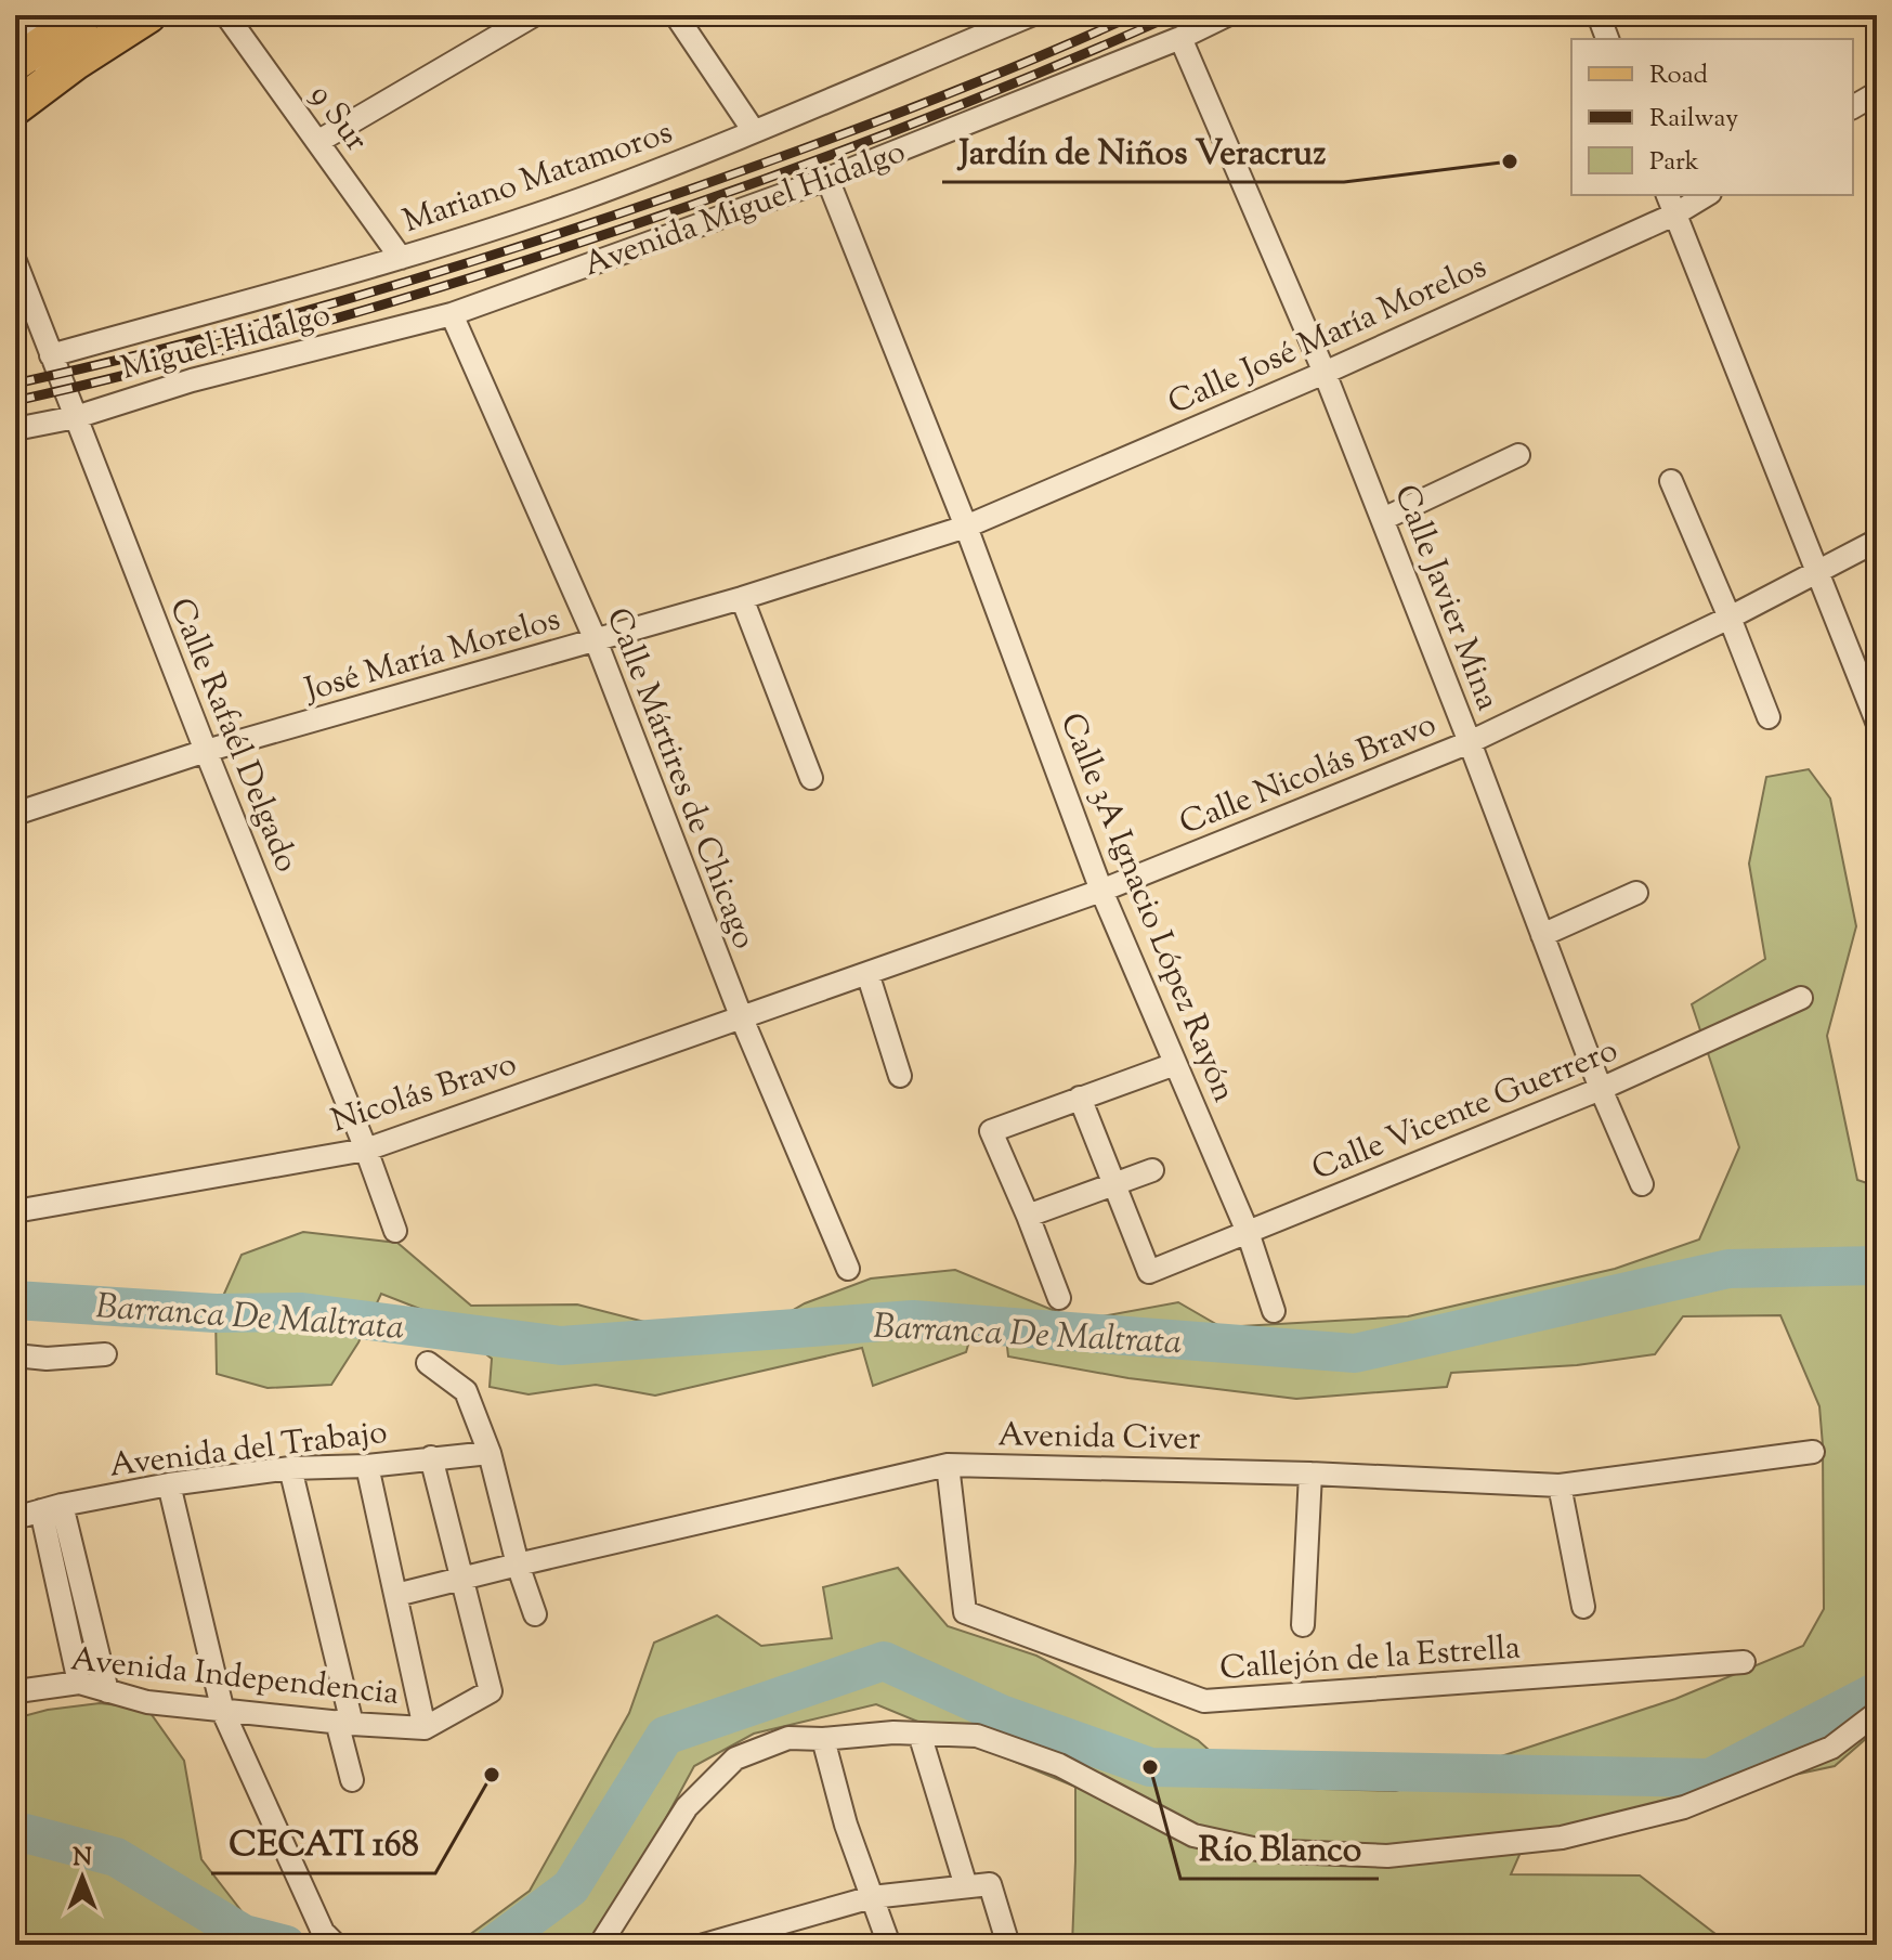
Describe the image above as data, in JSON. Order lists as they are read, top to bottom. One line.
{"streets":{"street":["9 Sur","Mariano Matamoros","Avenida Miguel Hidalgo","Calle José María Morelos","Miguel Hidalgo","Calle Javier Mina","José María Morelos","Calle Rafaél Delgado","Calle Nicolás Bravo","Calle Mártires de Chicago","Calle 3A Ignacio López Rayón","Nicolás Bravo","Calle Vicente Guerrero","Avenida Civer","Avenida del Trabajo","Callejón de la Estrella","Avenida Independencia"]},"crossings":[["9 Sur","Mariano Matamoros"],["Mariano Matamoros","Calle Rafaél Delgado"],["Avenida Miguel Hidalgo","Miguel Hidalgo"],["Avenida Miguel Hidalgo","Calle Javier Mina"],["Avenida Miguel Hidalgo","Calle Mártires de Chicago"],["Avenida Miguel Hidalgo","Calle 3A Ignacio López Rayón"],["Calle José María Morelos","Calle Javier Mina"],["Calle José María Morelos","José María Morelos"],["Calle José María Morelos","Calle 3A Ignacio López Rayón"],["Miguel Hidalgo","Calle Rafaél Delgado"],["Miguel Hidalgo","Calle Mártires de Chicago"],["Calle Javier Mina","Calle Nicolás Bravo"],["Calle Javier Mina","Calle Vicente Guerrero"],["José María Morelos","Calle Rafaél Delgado"],["José María Morelos","Calle Mártires de Chicago"],["José María Morelos","Calle 3A Ignacio López Rayón"],["Calle Rafaél Delgado","Nicolás Bravo"],["Calle Nicolás Bravo","Calle Mártires de Chicago"],["Calle Nicolás Bravo","Calle 3A Ignacio López Rayón"],["Calle Nicolás Bravo","Nicolás Bravo"],["Calle Mártires de Chicago","Nicolás Bravo"],["Calle 3A Ignacio López Rayón","Calle Vicente Guerrero"],["Avenida Civer","Callejón de la Estrella"],["Avenida Civer","Avenida Independencia"]],"water":["Barranca De Maltrata"],"places":["Jardín de Niños Veracruz","Río Blanco","CECATI 168"],"legend":["Road","Railway","Park"],"north":"top"}
